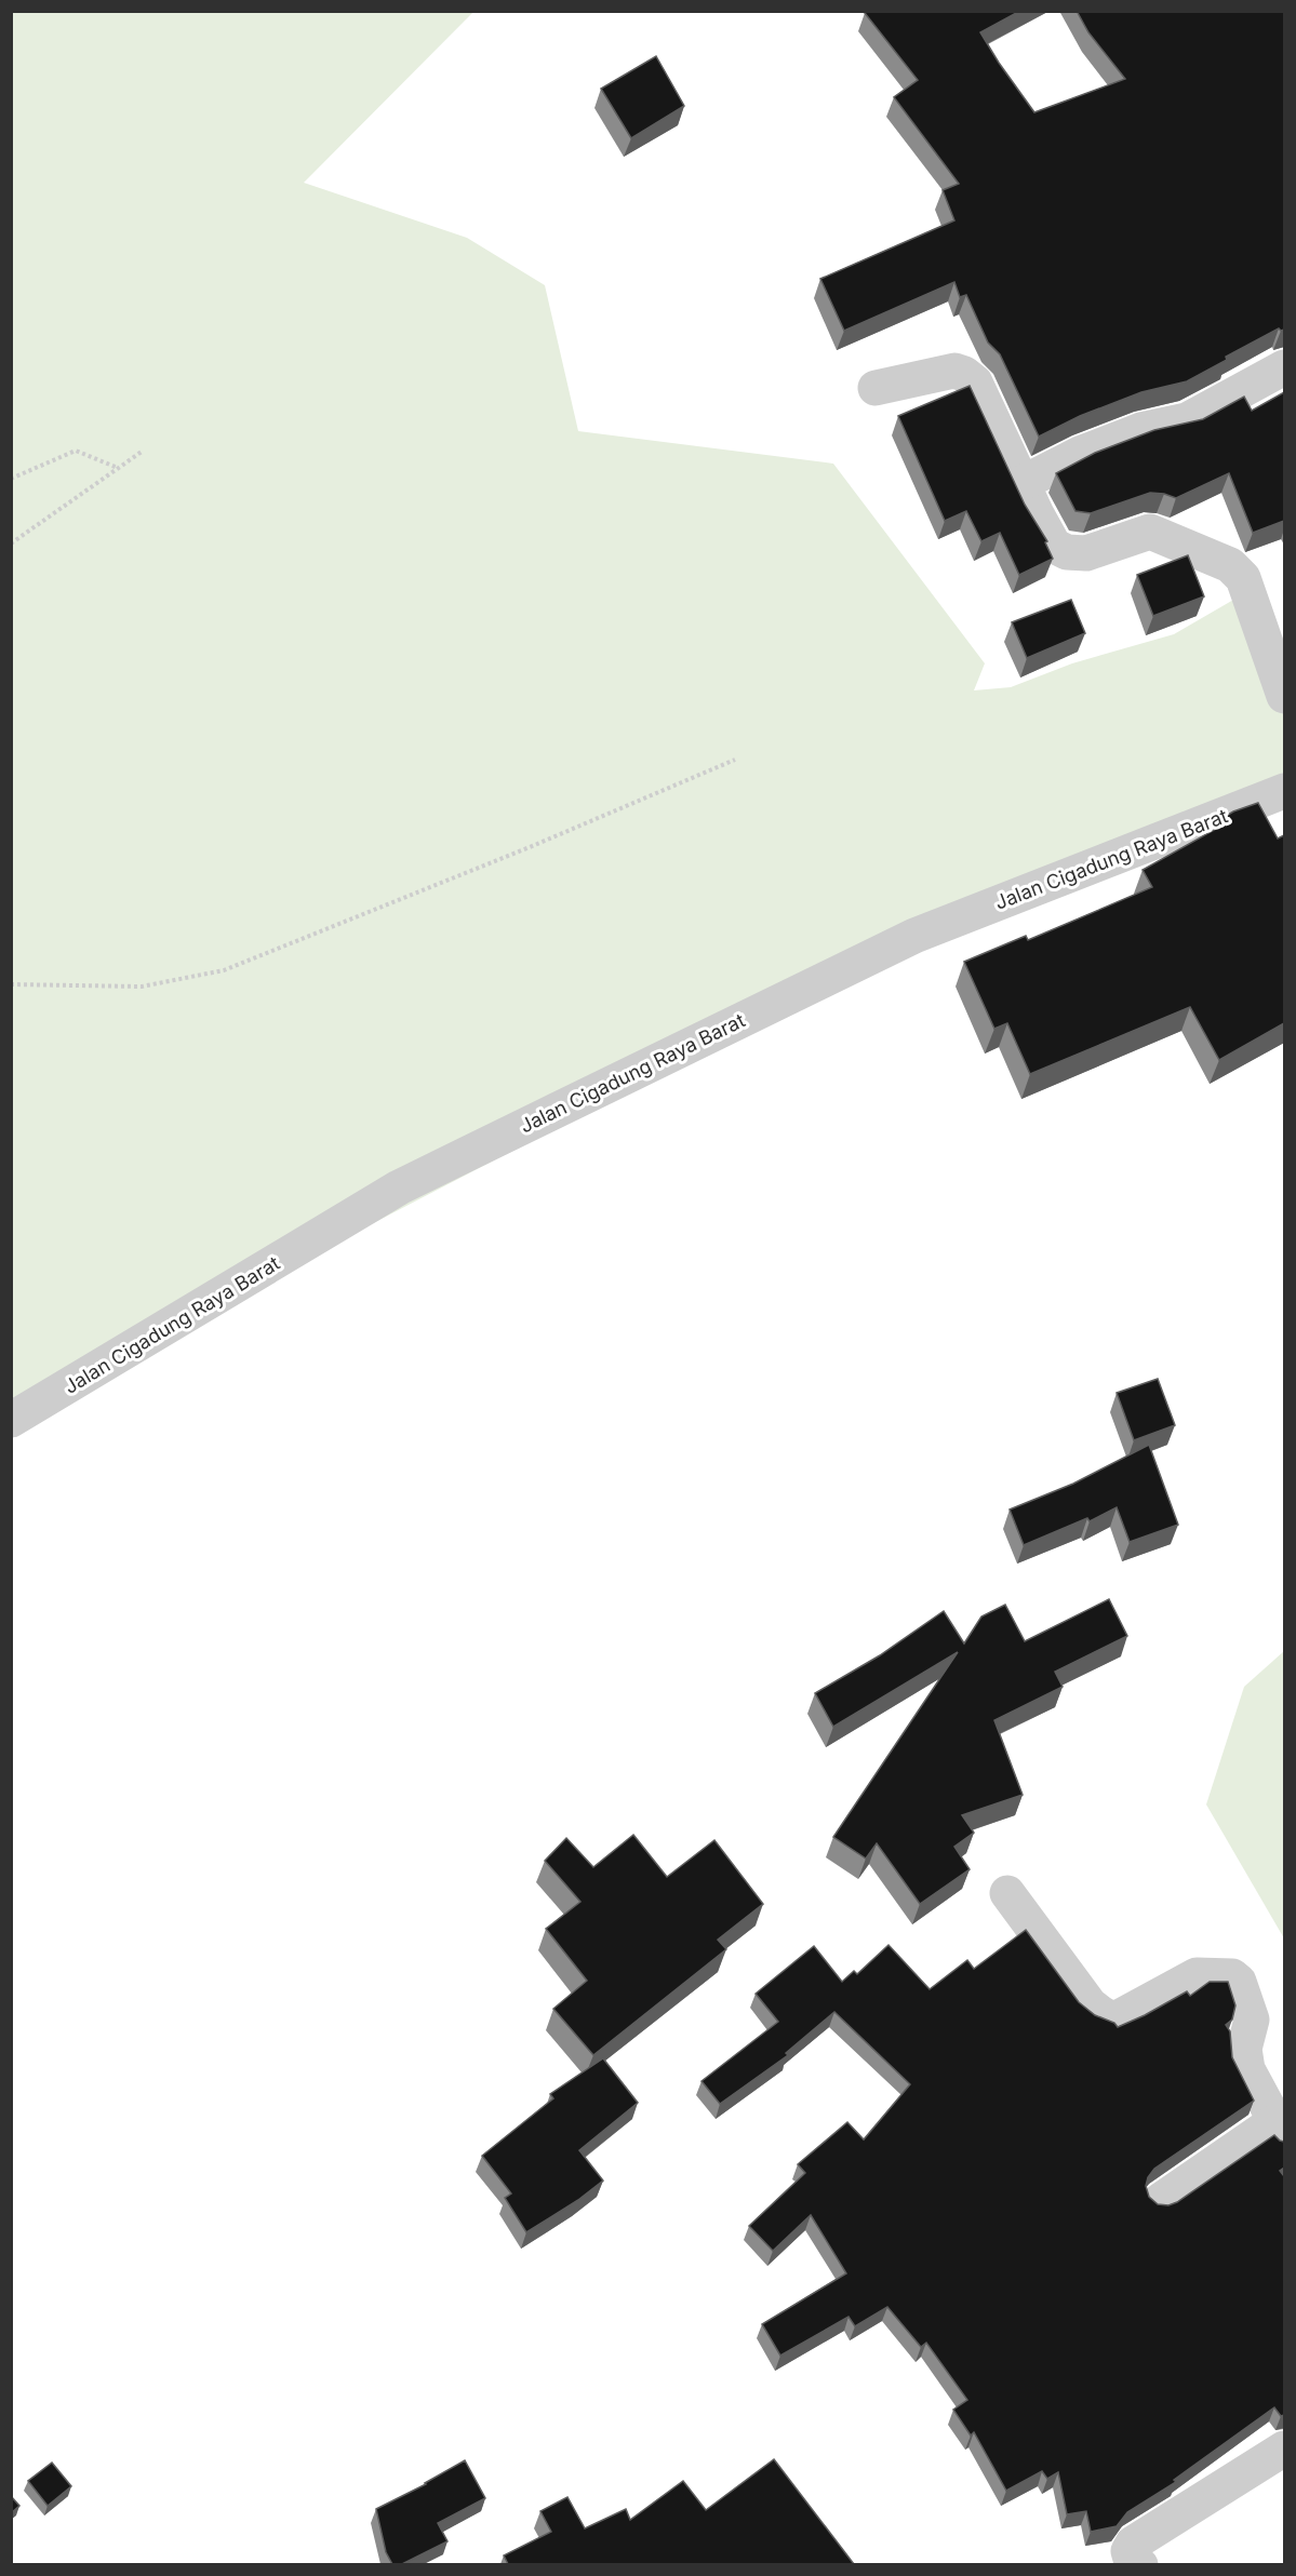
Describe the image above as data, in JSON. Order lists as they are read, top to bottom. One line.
{"streets":{"street":["Jalan Cigadung Raya Barat"]}}
